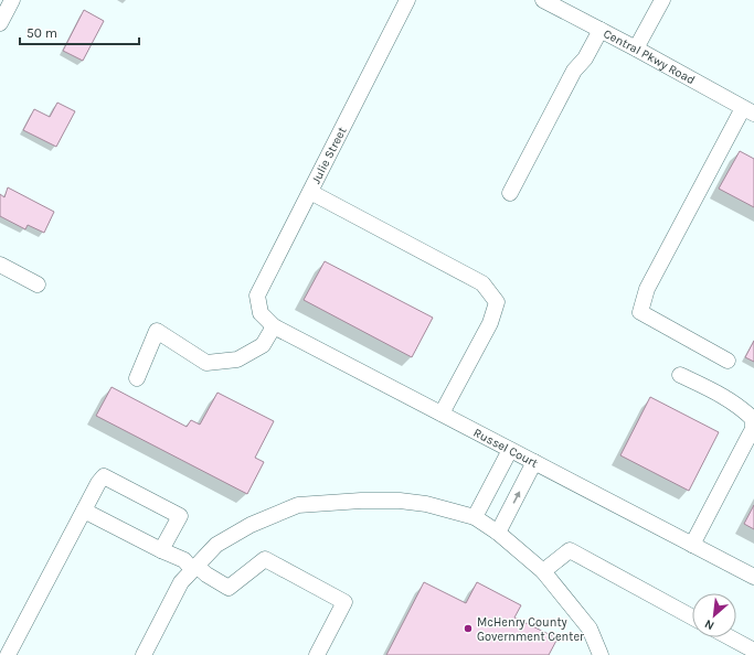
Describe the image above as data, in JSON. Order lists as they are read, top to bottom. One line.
{"streets":{"street":["Central Pkwy Road","Julie Street","Russel Court"]},"crossings":[["Julie Street","Russel Court"]],"places":["McHenry County Government Center"],"scale_bar":"50 m","north":"bottom left"}
